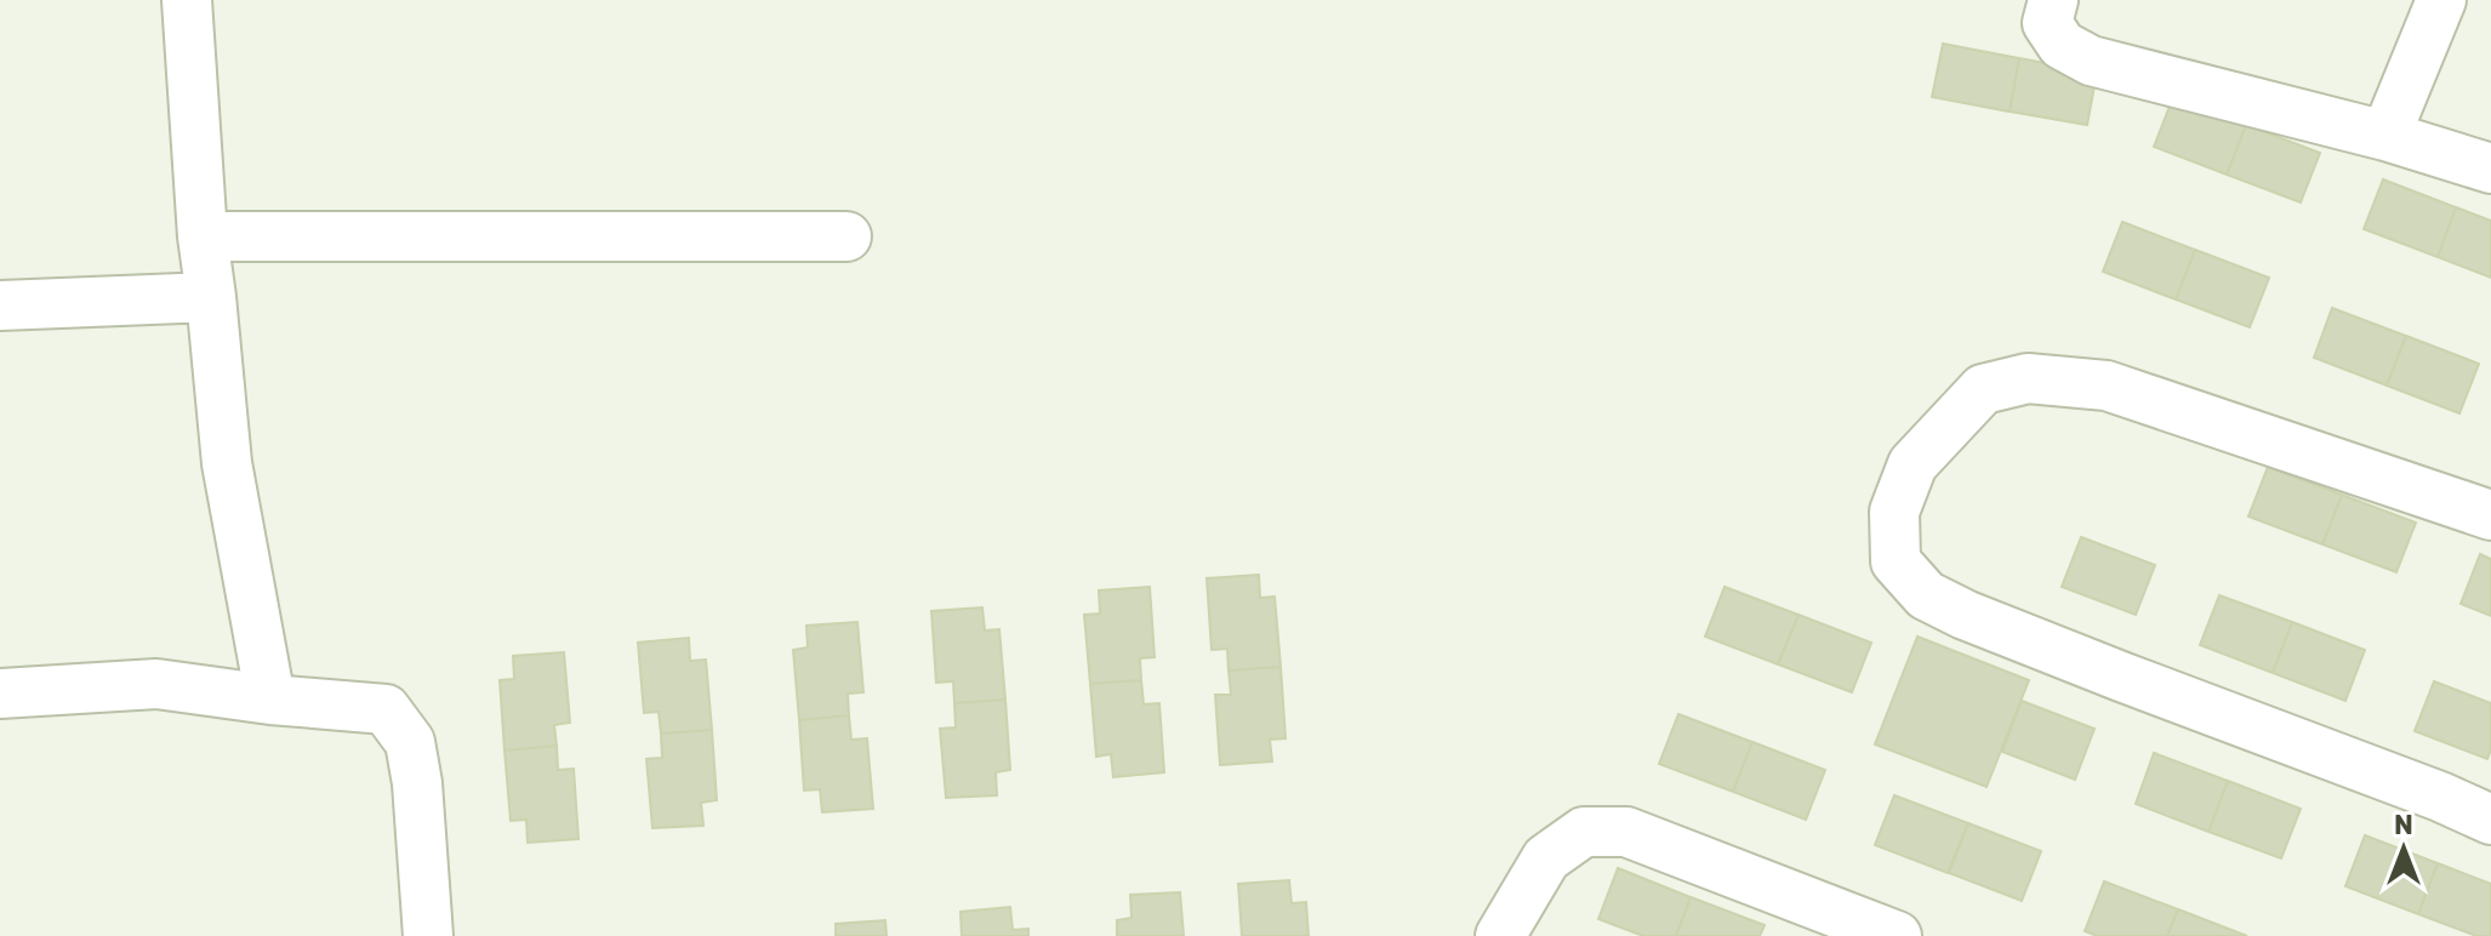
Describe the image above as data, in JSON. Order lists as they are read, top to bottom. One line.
{"north":"top"}
